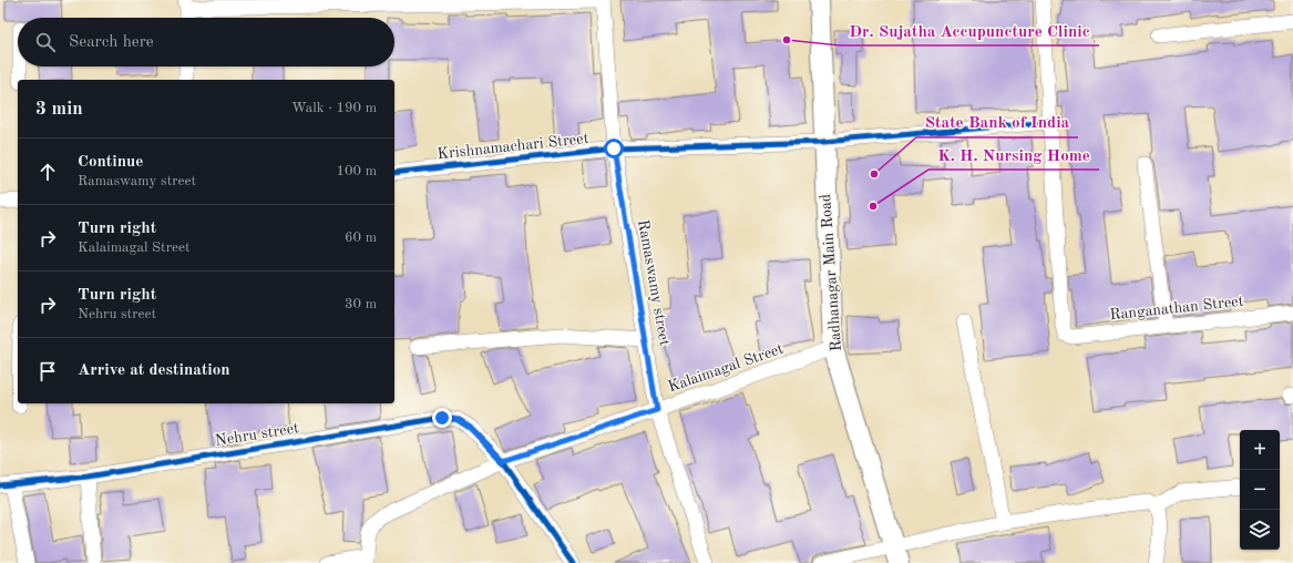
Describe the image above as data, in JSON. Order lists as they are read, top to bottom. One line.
{"streets":{"street":["Krishnamachari Street","Radhanagar Main Road","Ramaswamy street","Ranganathan Street","Kalaimagal Street","Nehru street"]},"crossings":[["Krishnamachari Street","Radhanagar Main Road"],["Krishnamachari Street","Ramaswamy street"],["Krishnamachari Street","Ranganathan Street"],["Radhanagar Main Road","Kalaimagal Street"],["Ramaswamy street","Kalaimagal Street"],["Kalaimagal Street","Nehru street"]],"places":["Dr. Sujatha Accupuncture Clinic","State Bank of India","K. H. Nursing Home"],"page":{"search":"Search here","heading":["3 min","Walk · 190 m"],"list":[["Continue","Ramaswamy street","100 m"],["Turn right","Kalaimagal Street","60 m"],["Turn right","Nehru street","30 m"],"Arrive at destination"],"map_buttons":["+","−"]}}
